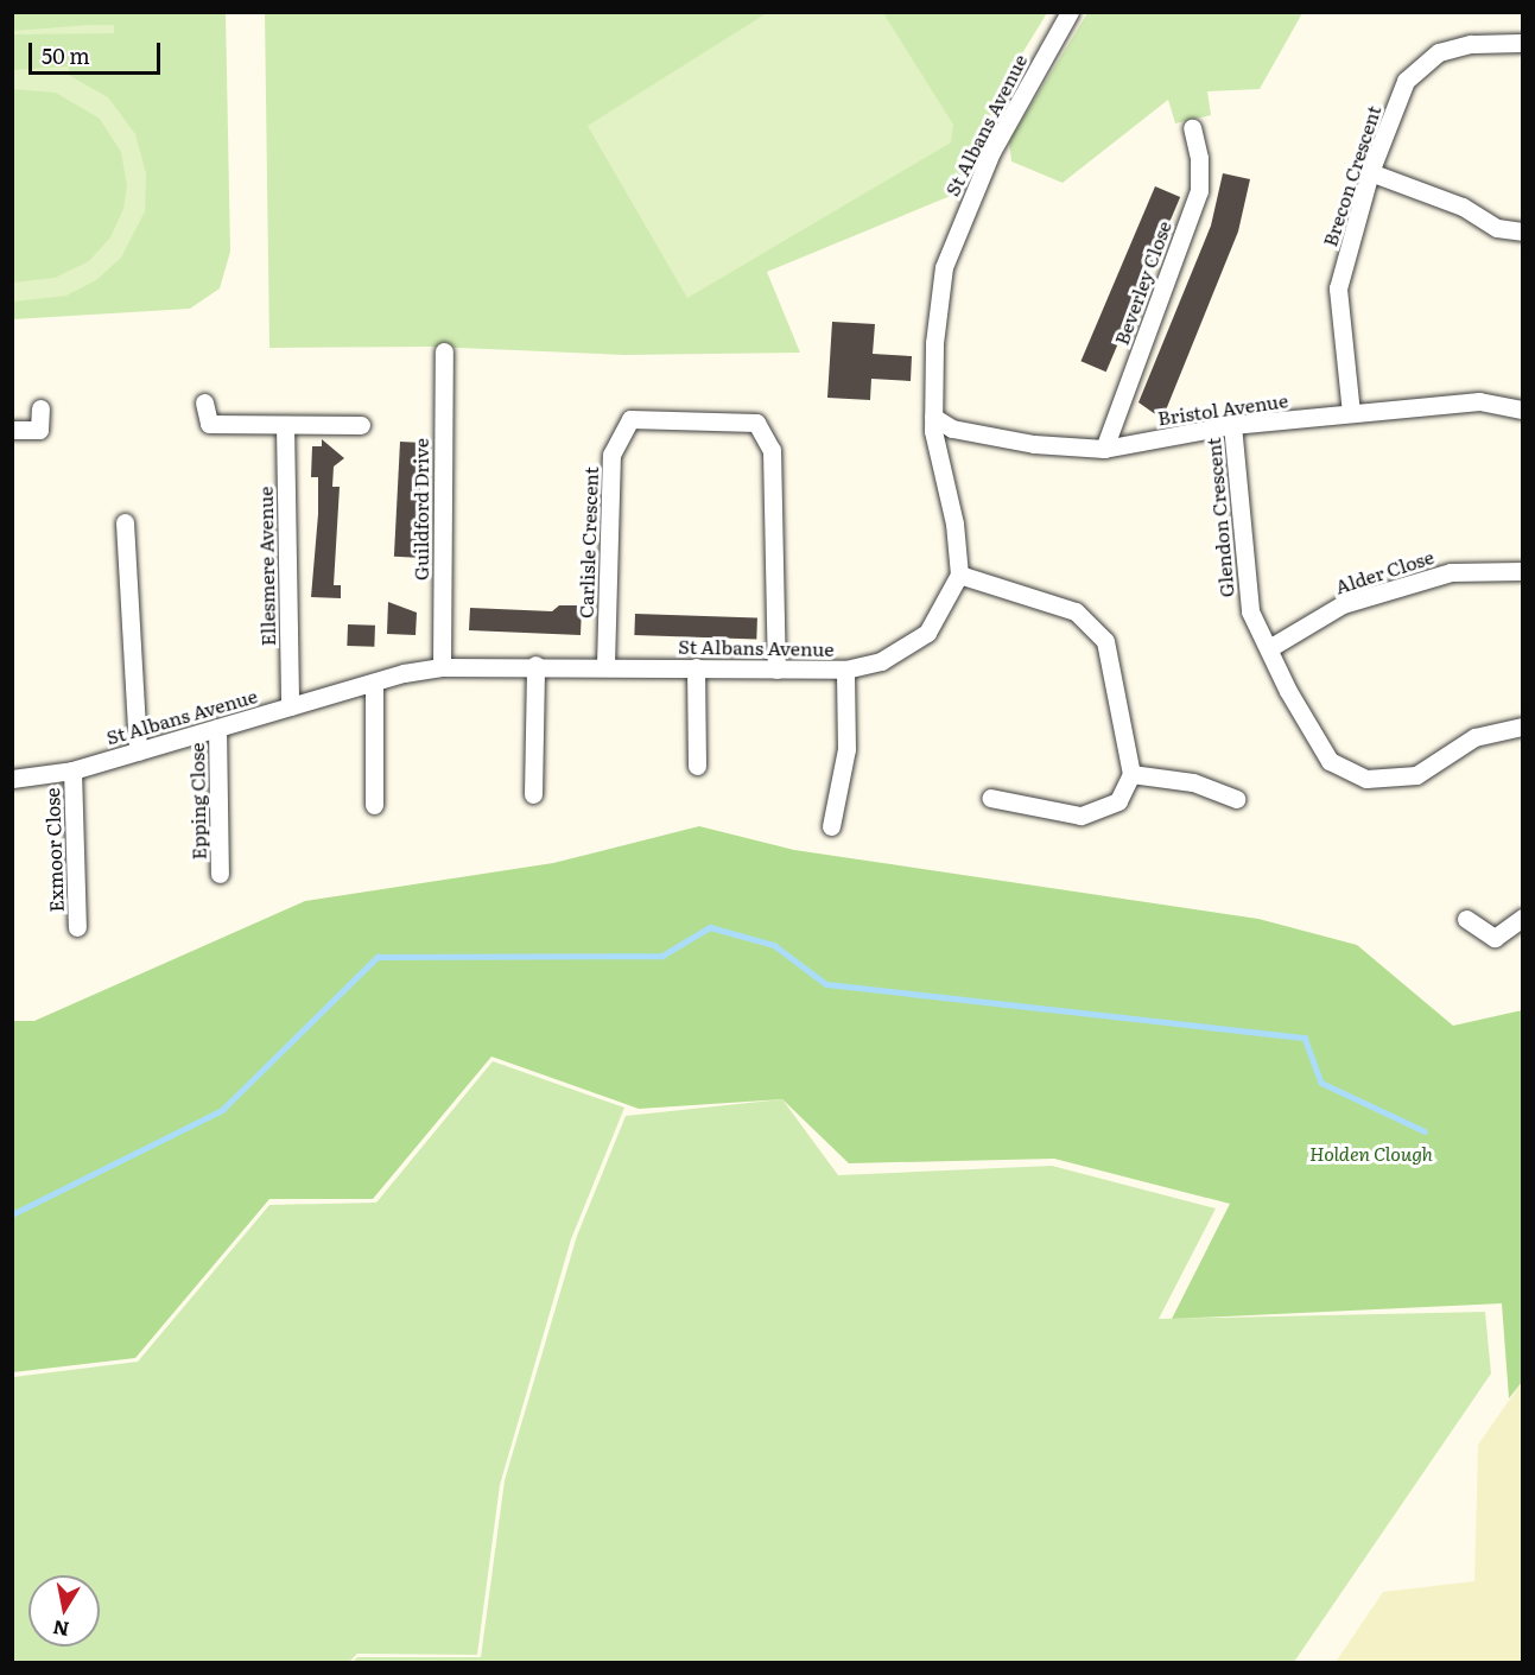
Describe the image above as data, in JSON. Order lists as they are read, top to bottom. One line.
{"streets":{"street":["St Albans Avenue","Brecon Crescent","Beverley Close","Bristol Avenue","Guildford Drive","Glendon Crescent","Carlisle Crescent","Ellesmere Avenue","Alder Close","Epping Close","Exmoor Close"]},"crossings":[["St Albans Avenue","Bristol Avenue"],["St Albans Avenue","Guildford Drive"],["St Albans Avenue","Carlisle Crescent"],["St Albans Avenue","Ellesmere Avenue"],["St Albans Avenue","Epping Close"],["St Albans Avenue","Exmoor Close"],["Brecon Crescent","Bristol Avenue"],["Beverley Close","Bristol Avenue"],["Bristol Avenue","Glendon Crescent"],["Glendon Crescent","Alder Close"]],"parks":["Holden Clough"],"scale_bar":"50 m","north":"bottom"}
